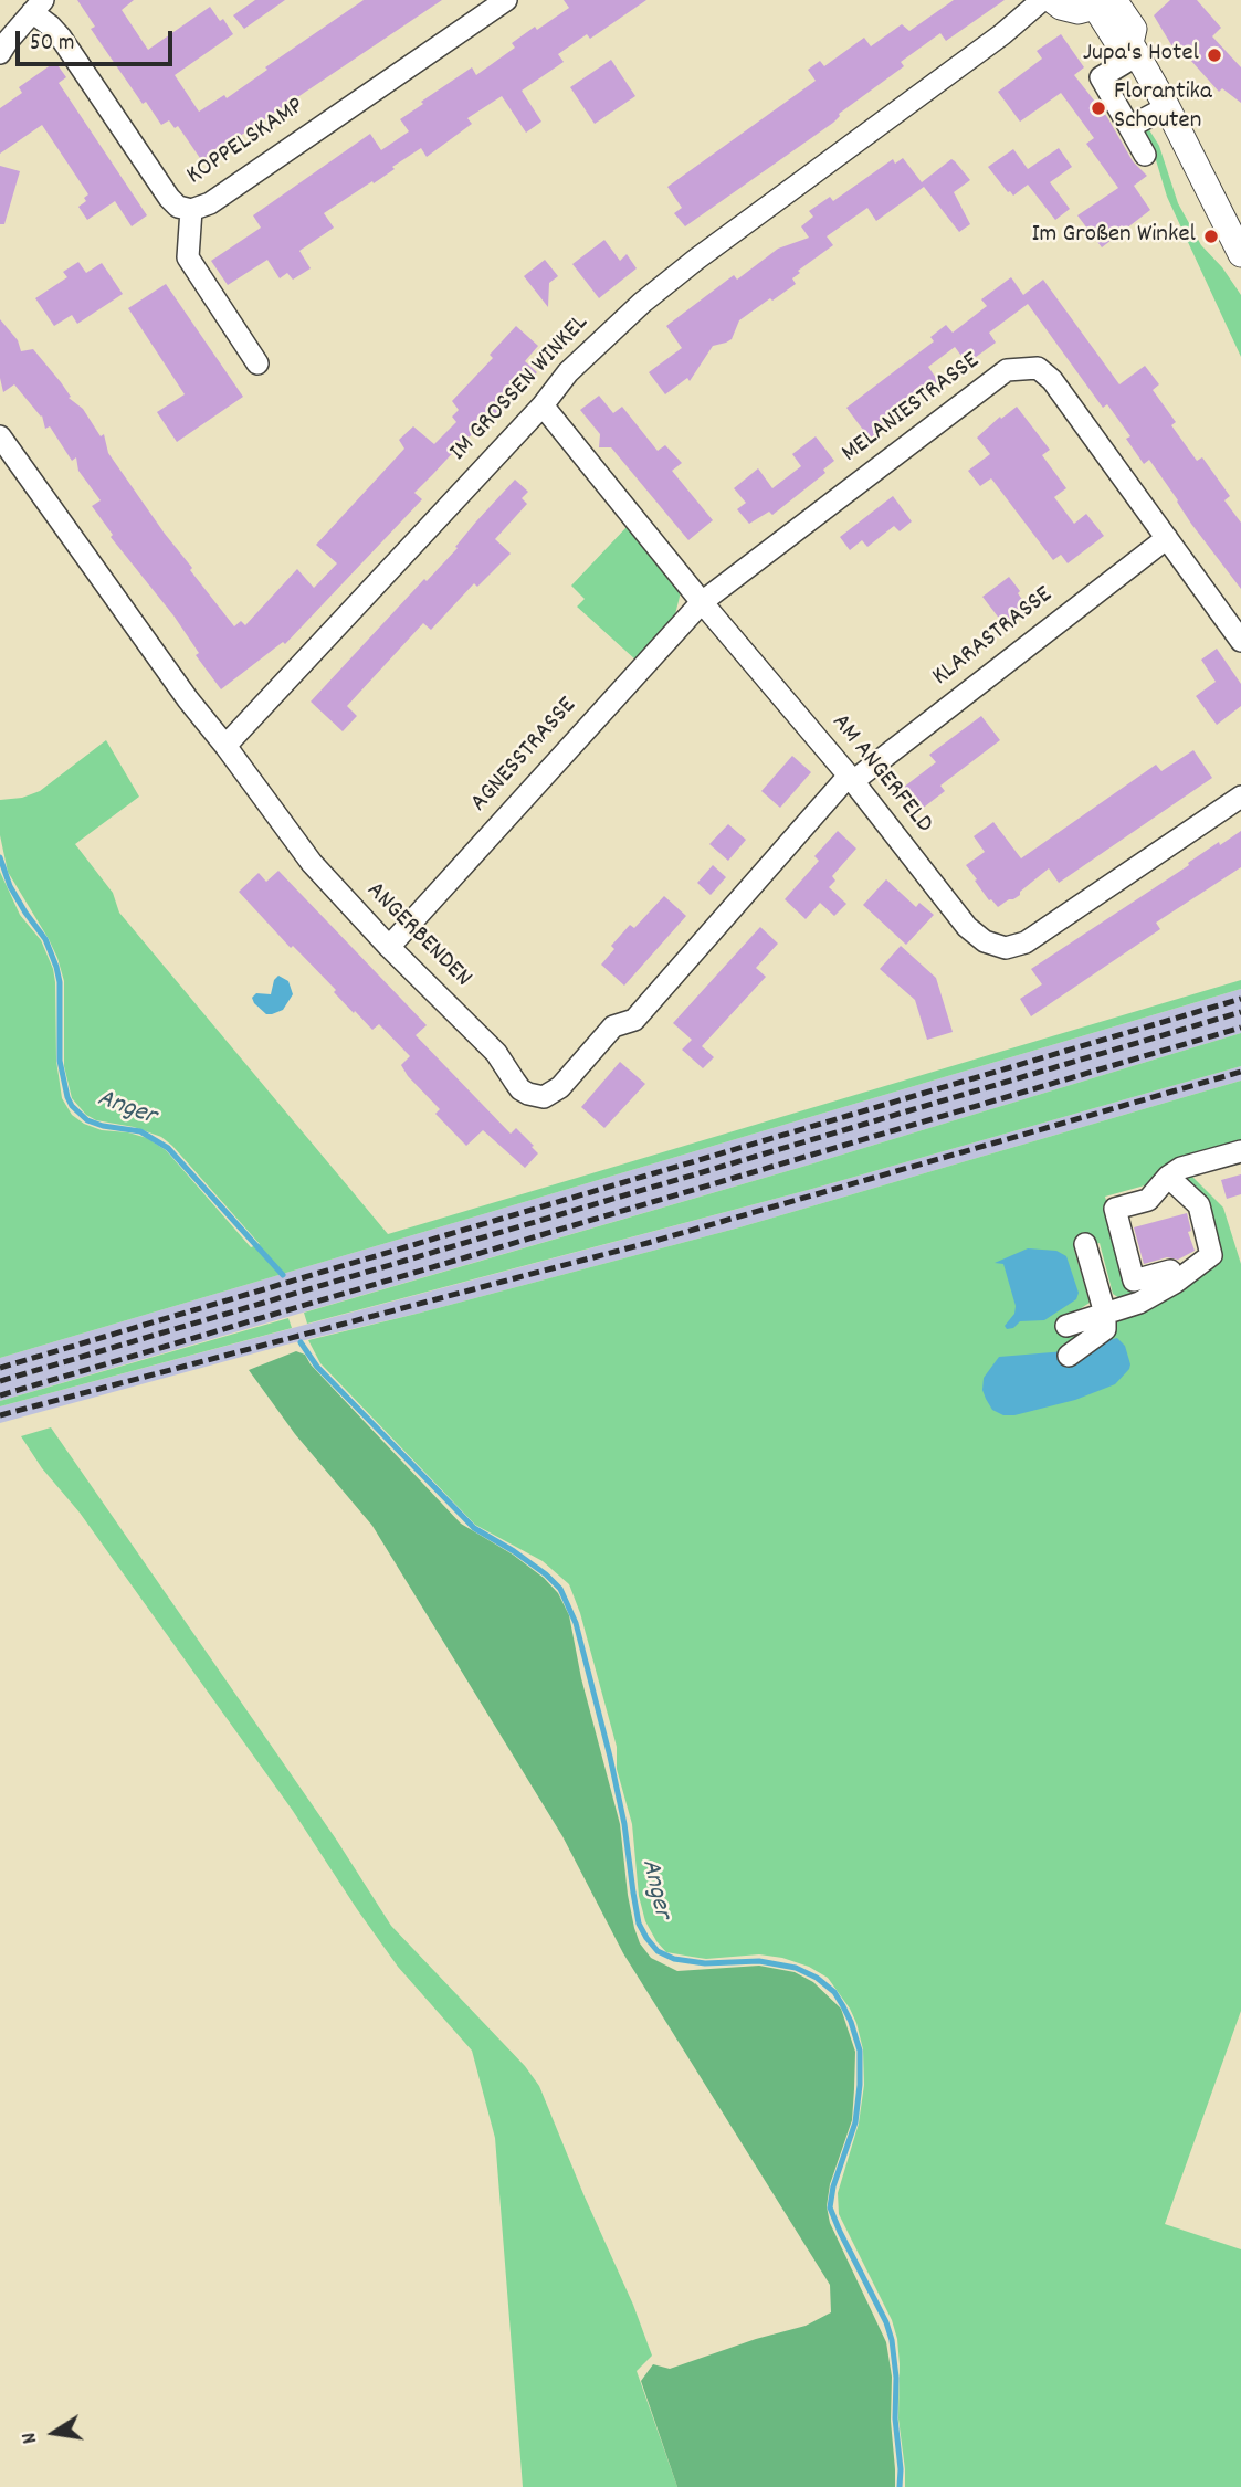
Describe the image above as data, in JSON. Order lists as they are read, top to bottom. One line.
{"streets":{"street":["KOPPELSKAMP","IM GROSSEN WINKEL","MELANIESTRASSE","KLARASTRASSE","AGNESSTRASSE","AM ANGERFELD","ANGERBENDEN"]},"crossings":[["IM GROSSEN WINKEL","AM ANGERFELD"],["IM GROSSEN WINKEL","ANGERBENDEN"],["MELANIESTRASSE","KLARASTRASSE"],["MELANIESTRASSE","AGNESSTRASSE"],["MELANIESTRASSE","AM ANGERFELD"],["KLARASTRASSE","AM ANGERFELD"],["KLARASTRASSE","ANGERBENDEN"],["AGNESSTRASSE","AM ANGERFELD"],["AGNESSTRASSE","ANGERBENDEN"],["AM ANGERFELD","ANGERBENDEN"]],"water":["Anger"],"places":["Jupa's Hotel","Florantika Schouten","Im Großen Winkel"],"scale_bar":"50 m","north":"left"}
